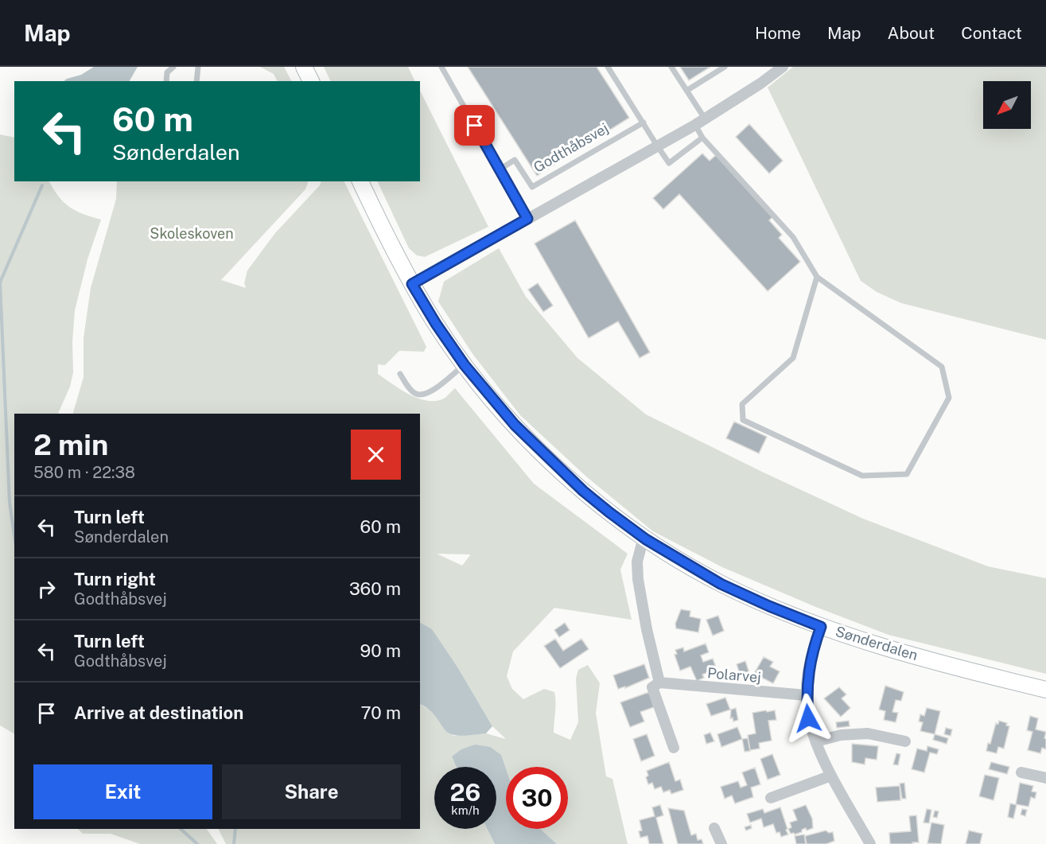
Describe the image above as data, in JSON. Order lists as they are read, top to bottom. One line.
{"streets":{"street":["Sønderdalen","Polarvej"],"lane":["Godthåbsvej"]},"parks":["Skoleskoven"],"north":"bottom left","page":{"header":"Map","nav":["Home","Map","About","Contact"],"turn":["60 m","Sønderdalen"],"heading":["2 min","580 m · 22:38"],"list":[{"name":"Turn left","note":"Sønderdalen","value":"60 m"},{"name":"Turn right","note":"Godthåbsvej","value":"360 m"},{"name":"Turn left","note":"Godthåbsvej","value":"90 m"},{"name":"Arrive at destination","value":"70 m"}],"buttons":["Exit","Share"],"speed":"26 km/h","limit":"30"}}
